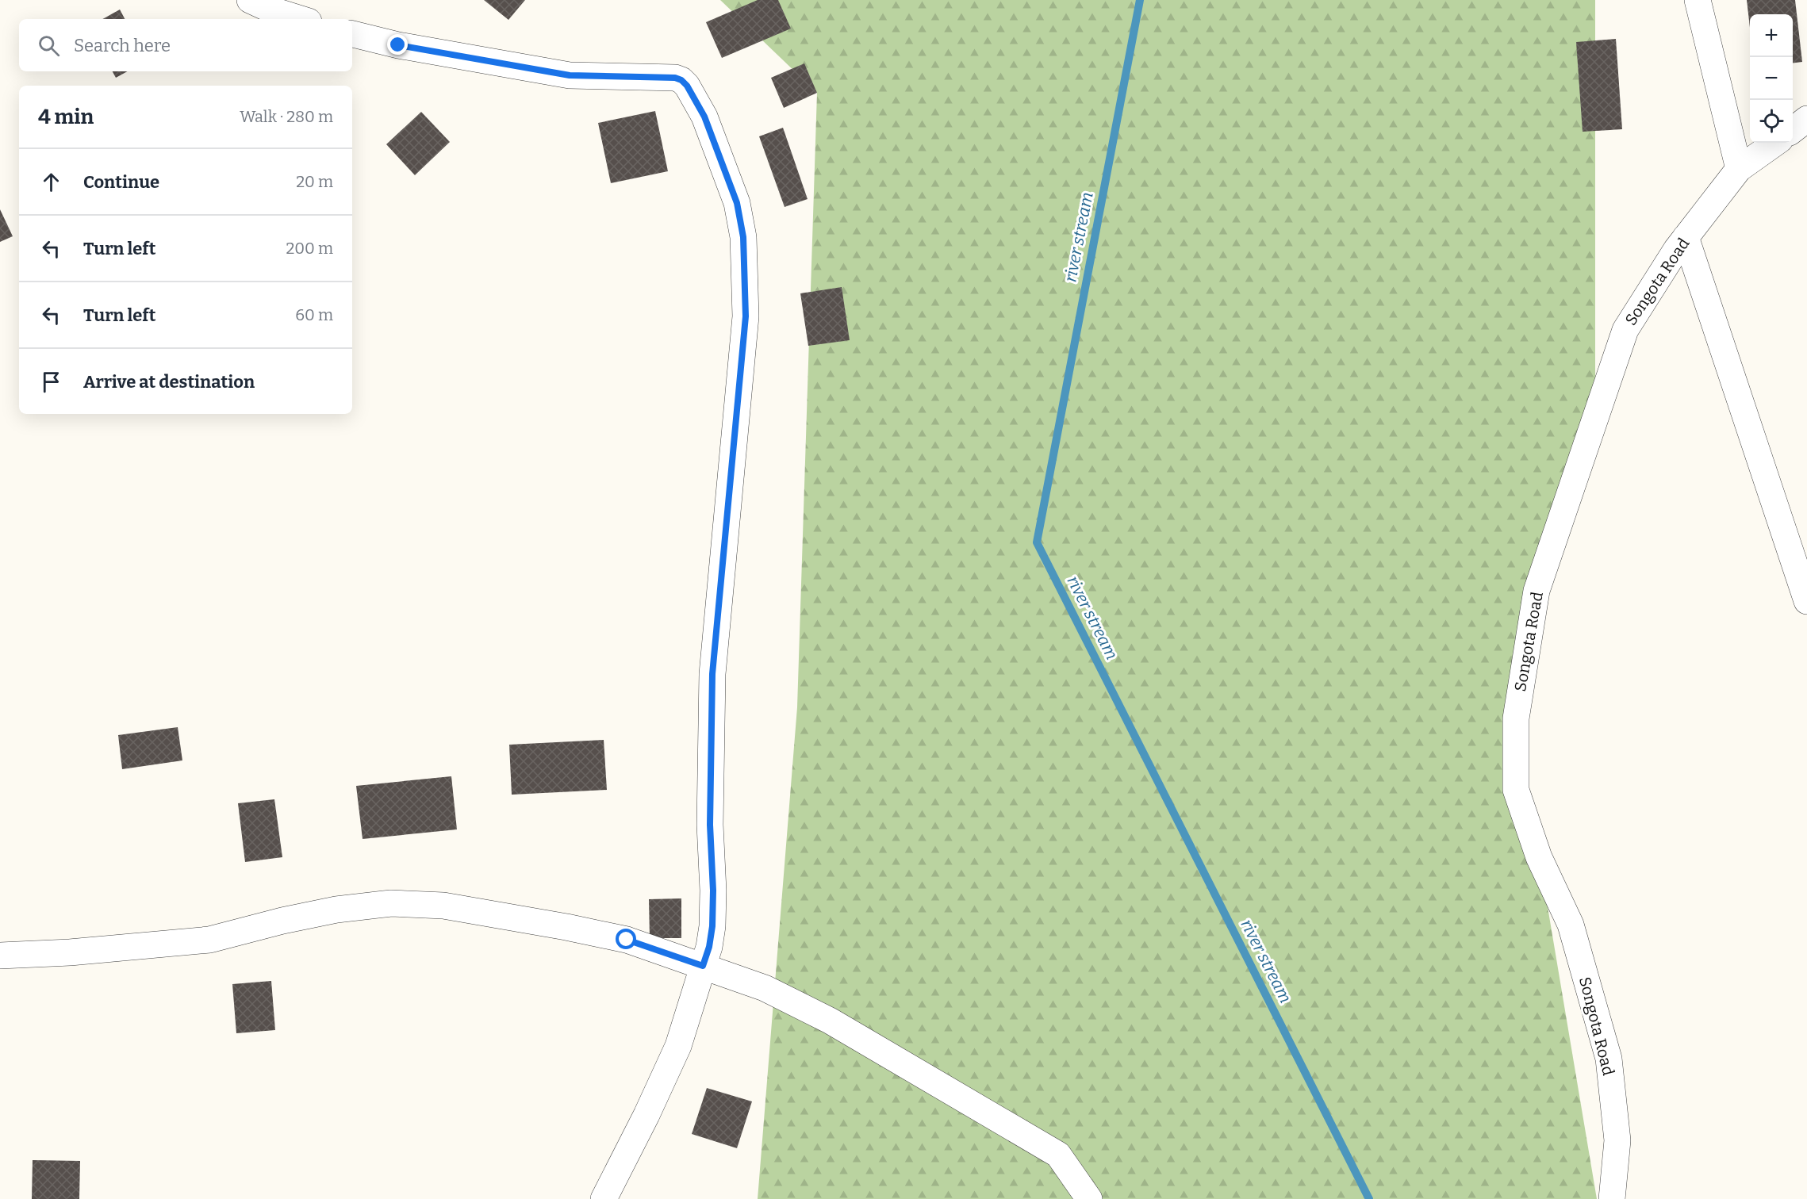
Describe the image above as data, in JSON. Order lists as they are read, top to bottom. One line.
{"streets":{"street":["Songota Road"]},"water":["river stream"],"page":{"map_buttons":["+","−"],"search":"Search here","heading":["4 min","Walk · 280 m"],"list":[["Continue","20 m"],["Turn left","200 m"],["Turn left","60 m"],"Arrive at destination"]}}
